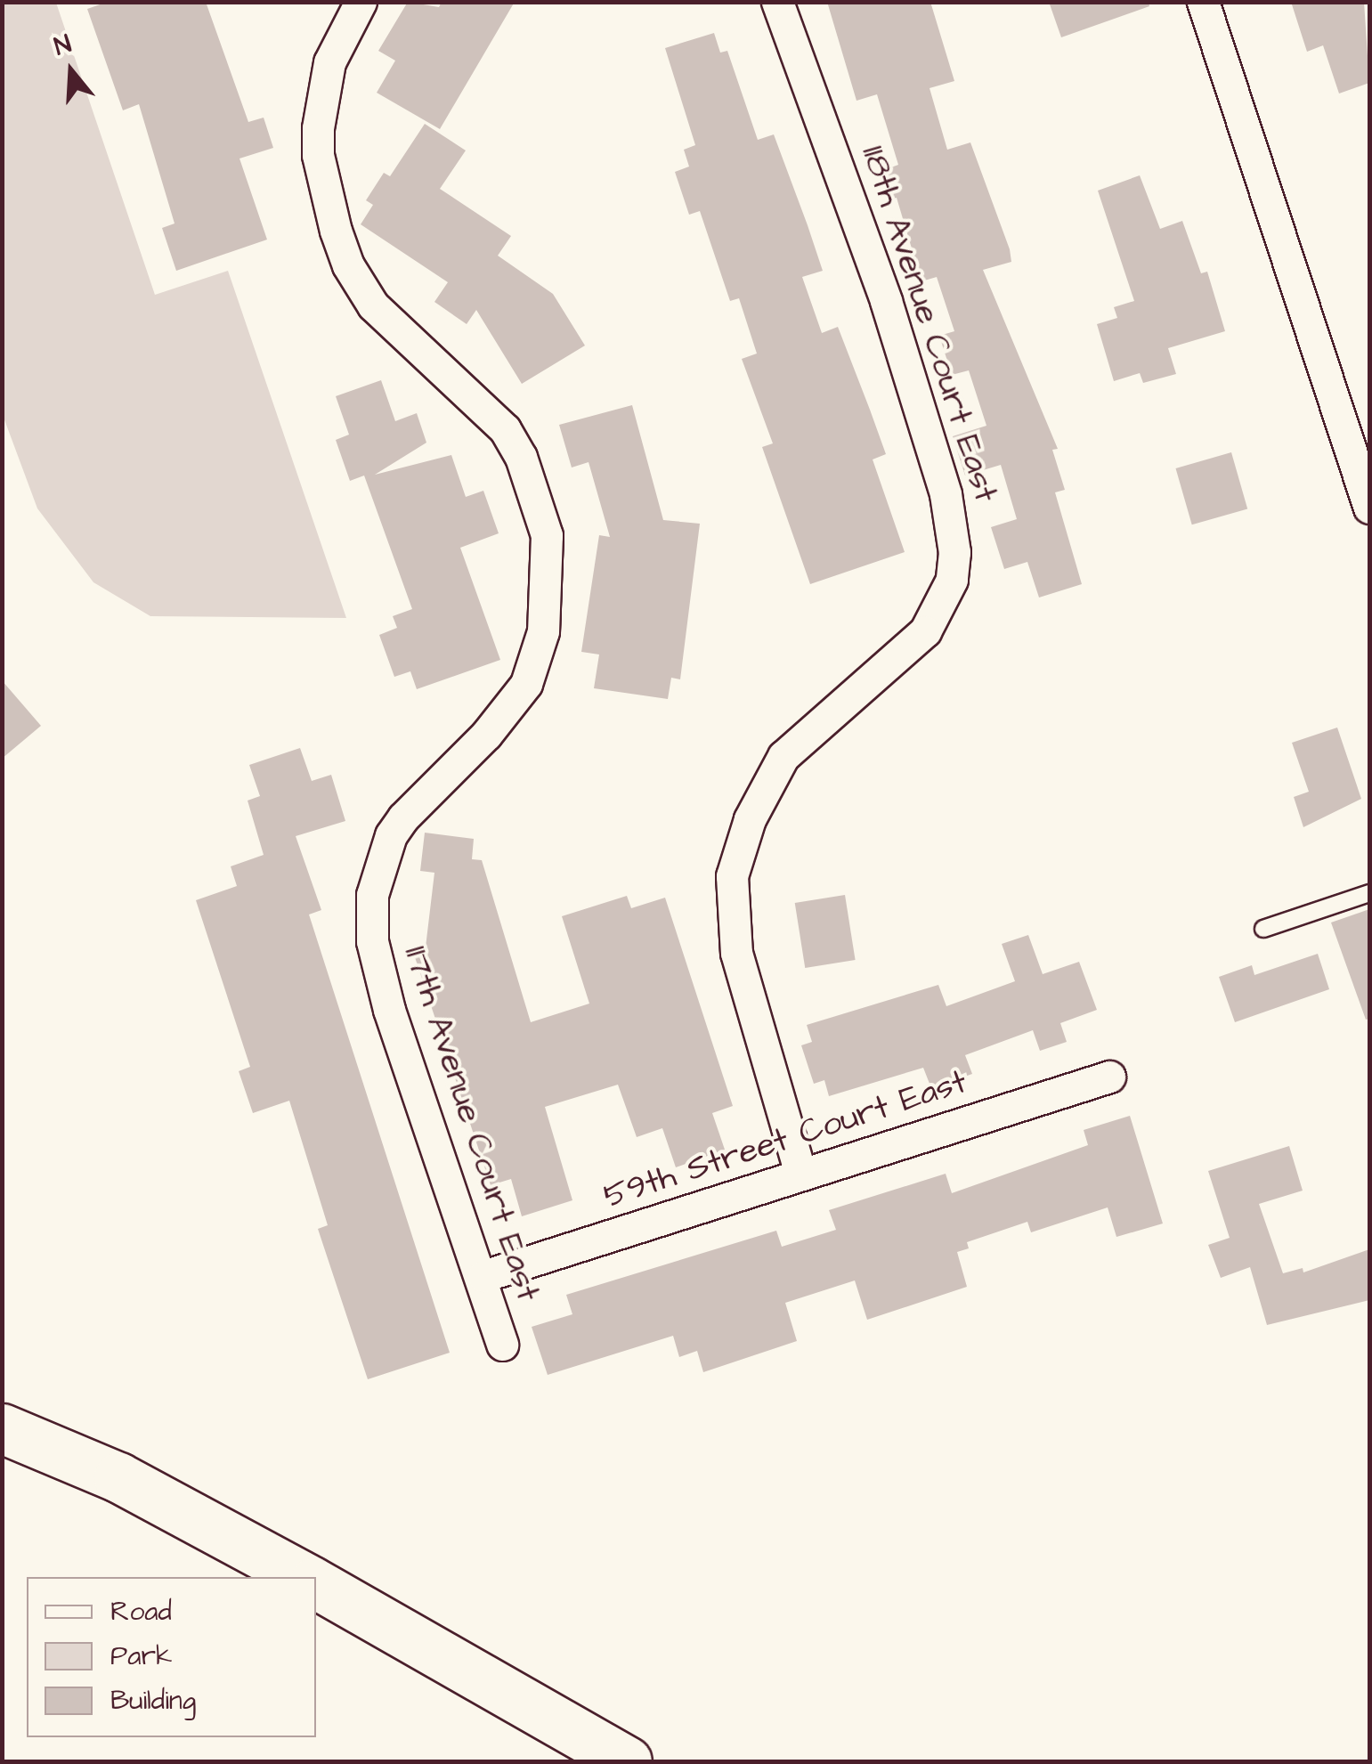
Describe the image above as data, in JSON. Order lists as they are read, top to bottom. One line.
{"streets":{"street":["118th Avenue Court East","117th Avenue Court East","59th Street Court East"]},"crossings":[["118th Avenue Court East","59th Street Court East"],["117th Avenue Court East","59th Street Court East"]],"legend":["Road","Park","Building"],"north":"top"}
